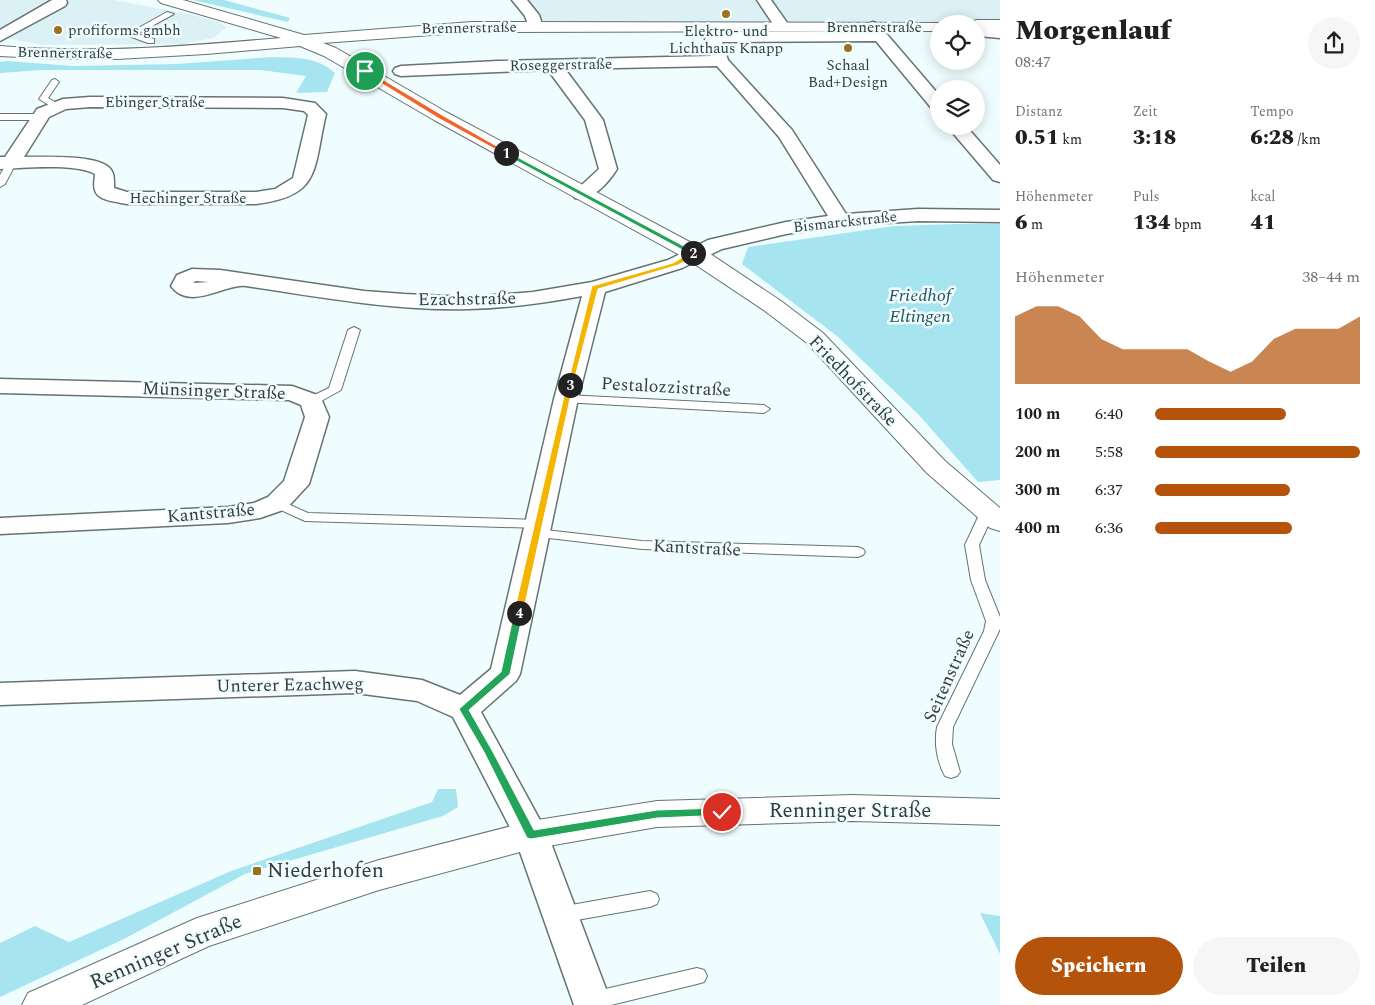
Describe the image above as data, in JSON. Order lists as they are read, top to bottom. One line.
{"streets":{"main road":["Brennerstraße","Friedhofstraße","Renninger Straße"],"street":["Roseggerstraße","Ebinger Straße","Hechinger Straße","Bismarckstraße","Ezachstraße","Münsinger Straße","Kantstraße","Unterer Ezachweg"],"lane":["Pestalozzistraße","Seitenstraße"]},"crossings":[["Brennerstraße","Roseggerstraße"],["Brennerstraße","Friedhofstraße"],["Ebinger Straße","Hechinger Straße"],["Bismarckstraße","Ezachstraße"],["Bismarckstraße","Friedhofstraße"],["Ezachstraße","Friedhofstraße"],["Friedhofstraße","Seitenstraße"]],"parks":["Friedhof Eltingen"],"places":{"other":["Elektro- und Lichthaus Knapp","profiforms gmbh","Schaal Bad+Design"],"transit":["Niederhofen"]},"page":{"heading":["Morgenlauf","08:47"],"stats":[["Distanz","0.51 km"],["Zeit","3:18"],["Tempo","6:28 /km"],["Höhenmeter","6 m"],["Puls","134 bpm"],["kcal","41"]],"pins":["1","2","3","4"],"chart":["Höhenmeter","38–44 m"],"list":[{"name":"100 m","note":"6:40"},{"name":"200 m","note":"5:58"},{"name":"300 m","note":"6:37"},{"name":"400 m","note":"6:36"}],"buttons":["Speichern","Teilen"]}}
